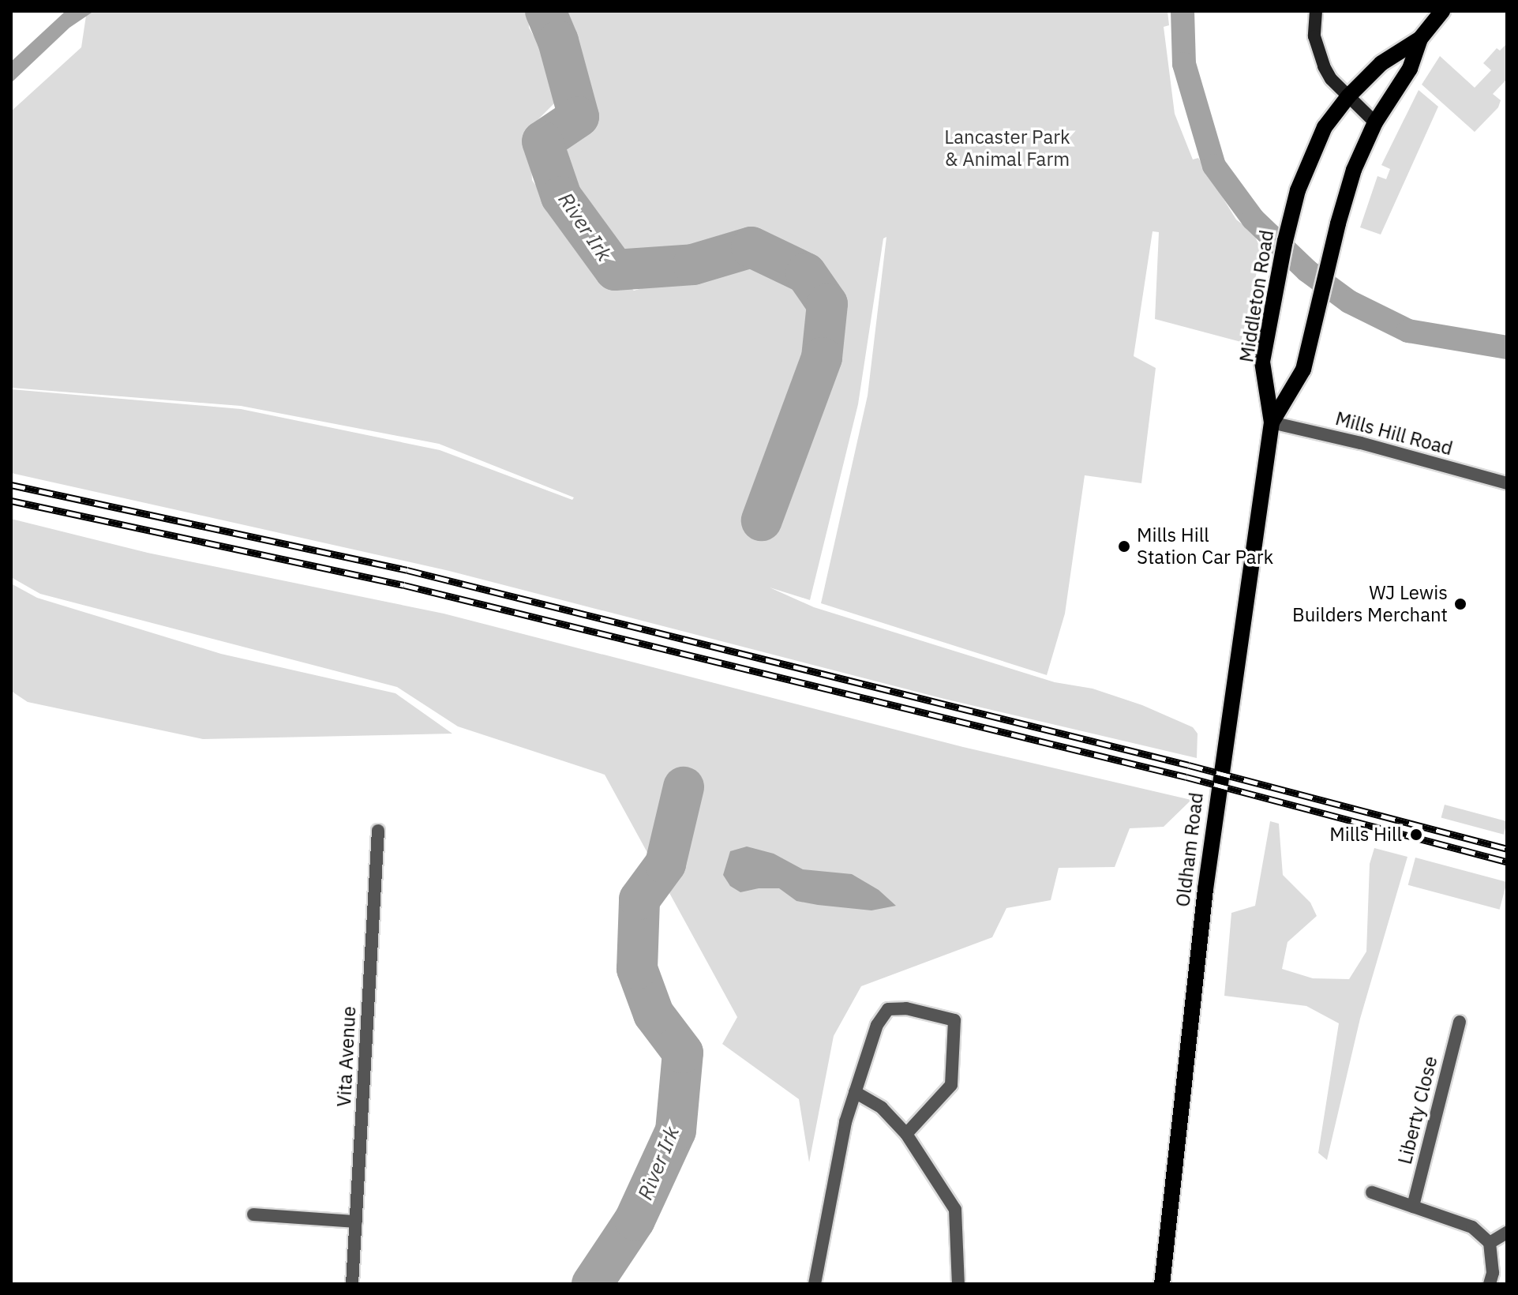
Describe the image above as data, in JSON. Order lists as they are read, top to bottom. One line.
{"streets":{"main road":["Middleton Road","Oldham Road"],"street":["Mills Hill Road","Vita Avenue","Liberty Close"]},"crossings":[["Middleton Road","Mills Hill Road"],["Middleton Road","Oldham Road"],["Mills Hill Road","Oldham Road"]],"water":["River Irk"],"parks":["Lancaster Park & Animal Farm"],"places":["Mills Hill Station Car Park","WJ Lewis Builders Merchant","Mills Hill"]}
